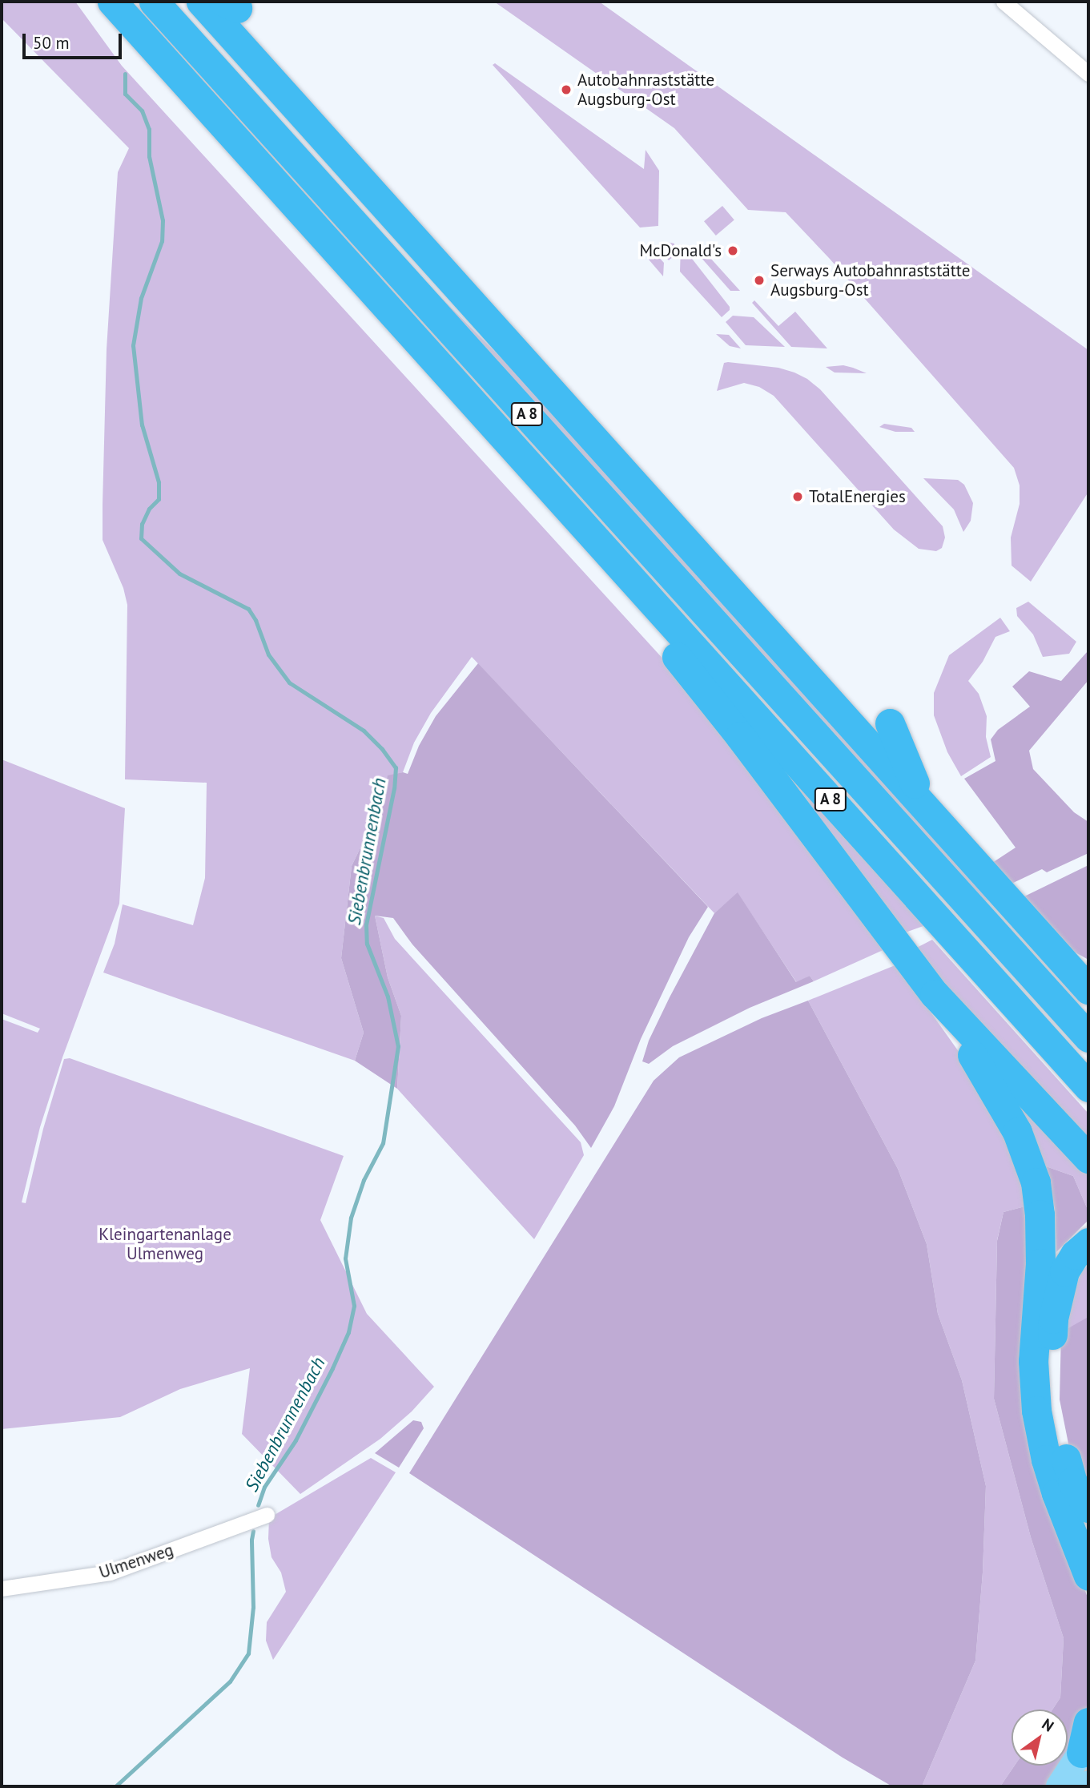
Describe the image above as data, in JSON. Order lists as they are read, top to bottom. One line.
{"streets":{"highway":["A 8"],"street":["Ulmenweg"]},"water":["Siebenbrunnenbach"],"parks":["Kleingartenanlage Ulmenweg"],"places":["Autobahnraststätte Augsburg-Ost","McDonald's","Serways Autobahnraststätte Augsburg-Ost","TotalEnergies"],"scale_bar":"50 m","north":"top right"}
